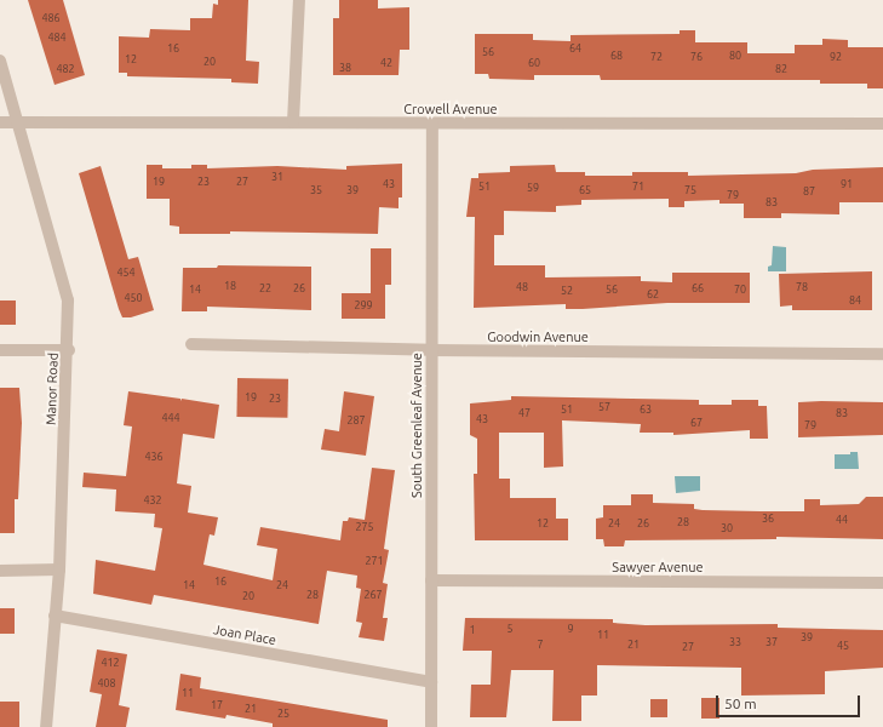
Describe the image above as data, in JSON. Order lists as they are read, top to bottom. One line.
{"streets":{"street":["Crowell Avenue","Goodwin Avenue","Manor Road","South Greenleaf Avenue","Sawyer Avenue","Joan Place"]},"crossings":[["Crowell Avenue","Manor Road"],["Crowell Avenue","South Greenleaf Avenue"],["Goodwin Avenue","South Greenleaf Avenue"],["Manor Road","Joan Place"],["South Greenleaf Avenue","Sawyer Avenue"],["South Greenleaf Avenue","Joan Place"]],"house_numbers":["486","484","16","64","56","68","80","72","76","92","12","20","42","60","38","482","82","31","19","23","27","43","91","51","71","59","35","39","65","75","87","79","83","454","18","48","78","22","26","66","14","56","70","52","62","450","84","299","19","23","57","51","63","47","83","444","43","287","67","79","436","432","36","44","28","12","24","26","275","30","271","16","14","24","28","267","20","5","9","1","11","39","33","37","7","21","45","27","412","408","11","17","21","25"],"scale_bar":"50 m"}
